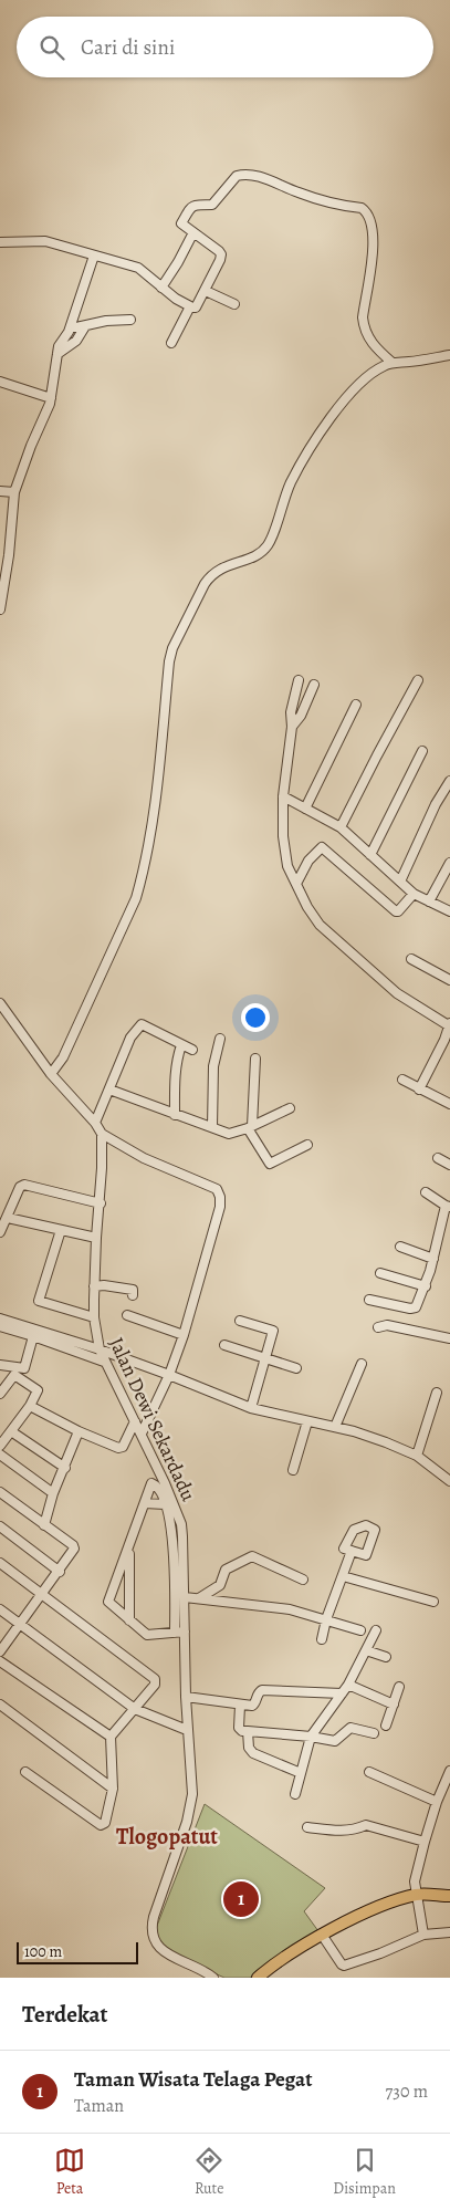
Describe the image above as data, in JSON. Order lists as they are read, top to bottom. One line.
{"streets":{"street":["Jalan Dewi Sekardadu"]},"districts":["Tlogopatut"],"scale_bar":"100 m","page":{"search":"Cari di sini","pins":"1","scale":"100 m","heading":"Terdekat","list":[{"mark":"1","name":"Taman Wisata Telaga Pegat","note":"Taman","value":"730 m"}],"nav":["Peta","Rute","Disimpan"]}}
